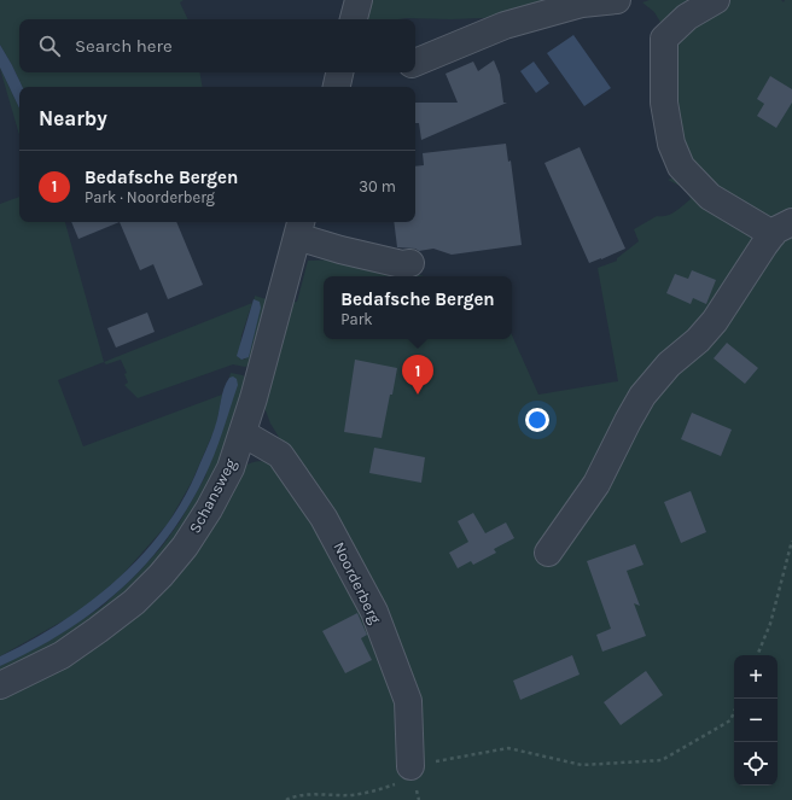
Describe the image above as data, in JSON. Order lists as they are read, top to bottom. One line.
{"streets":{"street":["Schansweg","Noorderberg"]},"crossings":[["Schansweg","Noorderberg"]],"page":{"search":"Search here","heading":"Nearby","list":[{"mark":"1","name":"Bedafsche Bergen","note":"Park · Noorderberg","value":"30 m"}],"popup":["Bedafsche Bergen","Park"],"pins":"1","map_buttons":["+","−"]}}
